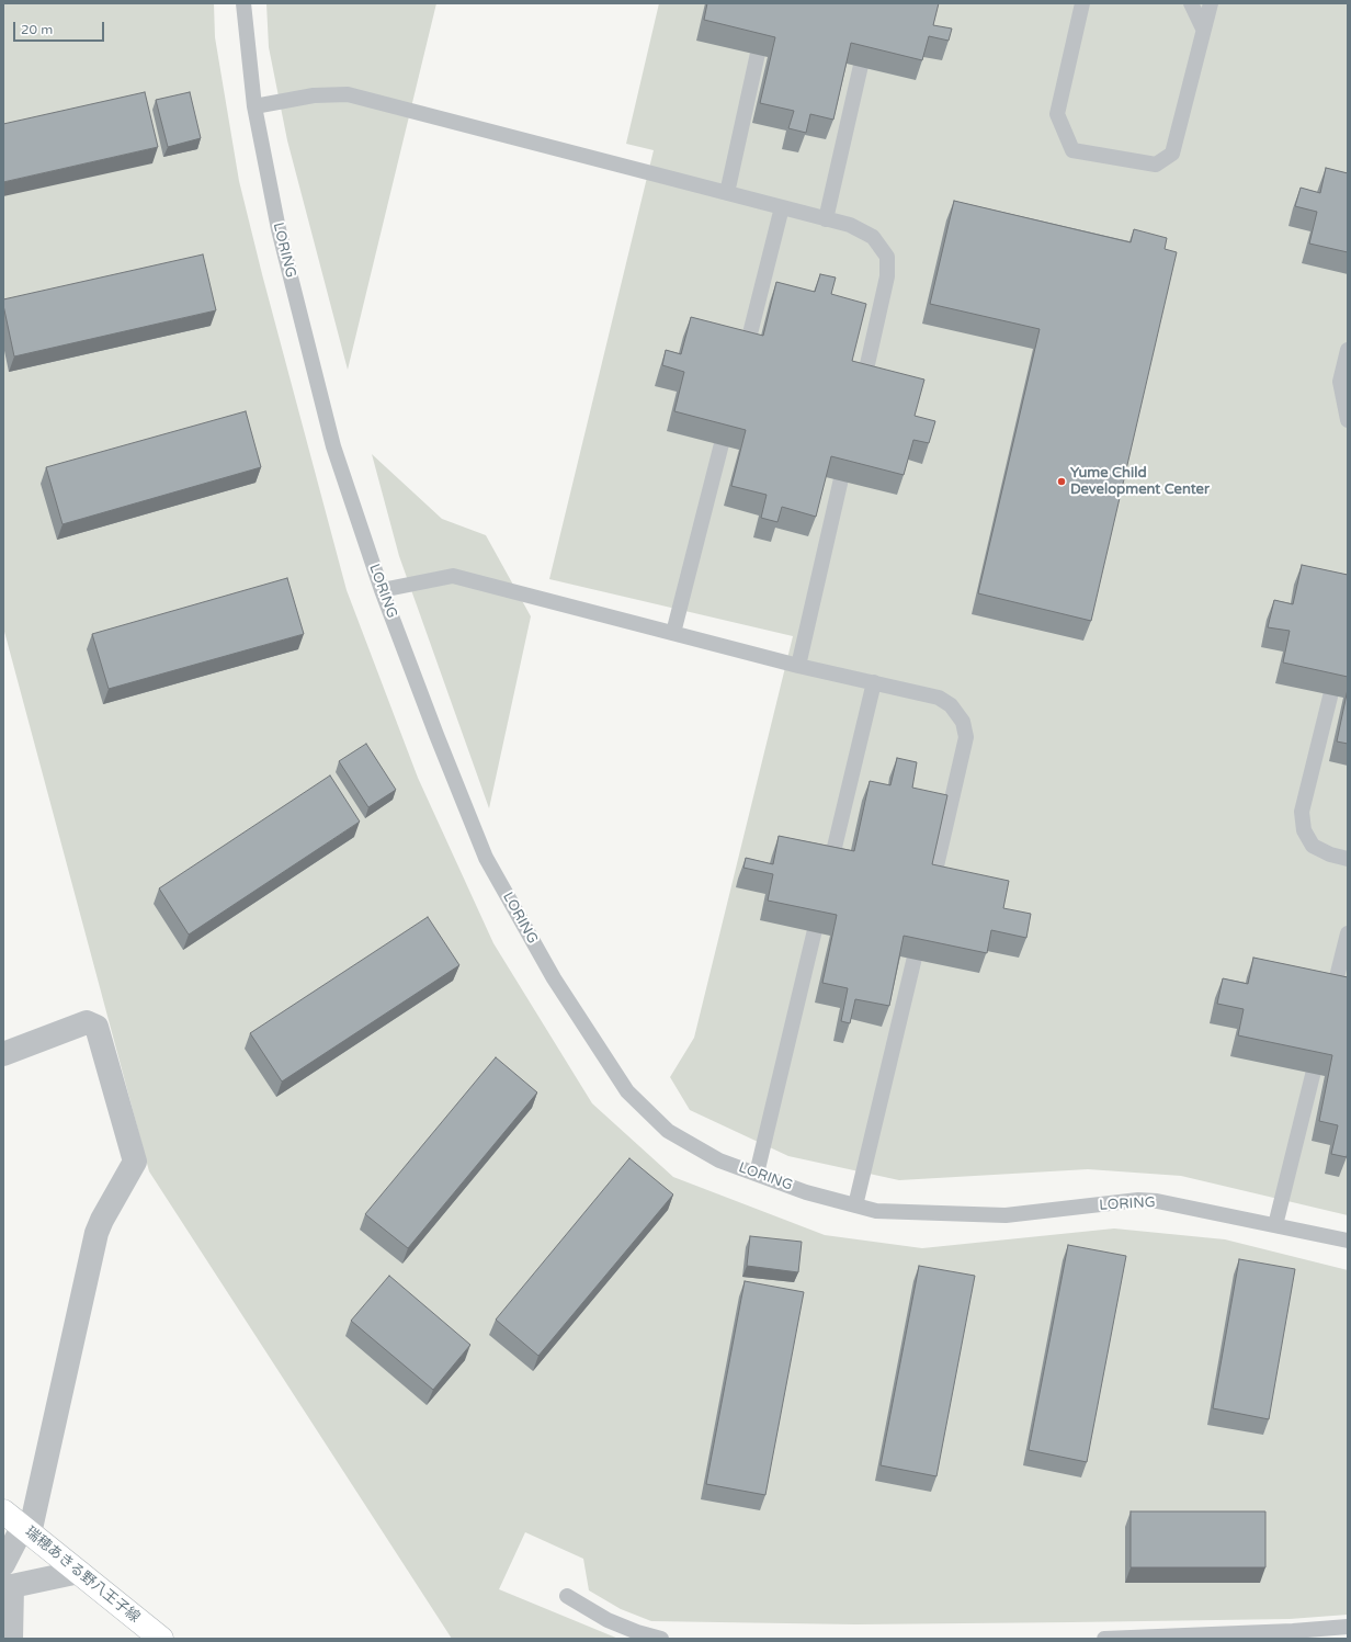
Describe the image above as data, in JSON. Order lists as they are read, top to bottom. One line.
{"streets":{"main road":["瑞穂あきる野八王子線"],"lane":["LORING"]},"places":["Yume Child Development Center"],"scale_bar":"20 m"}
